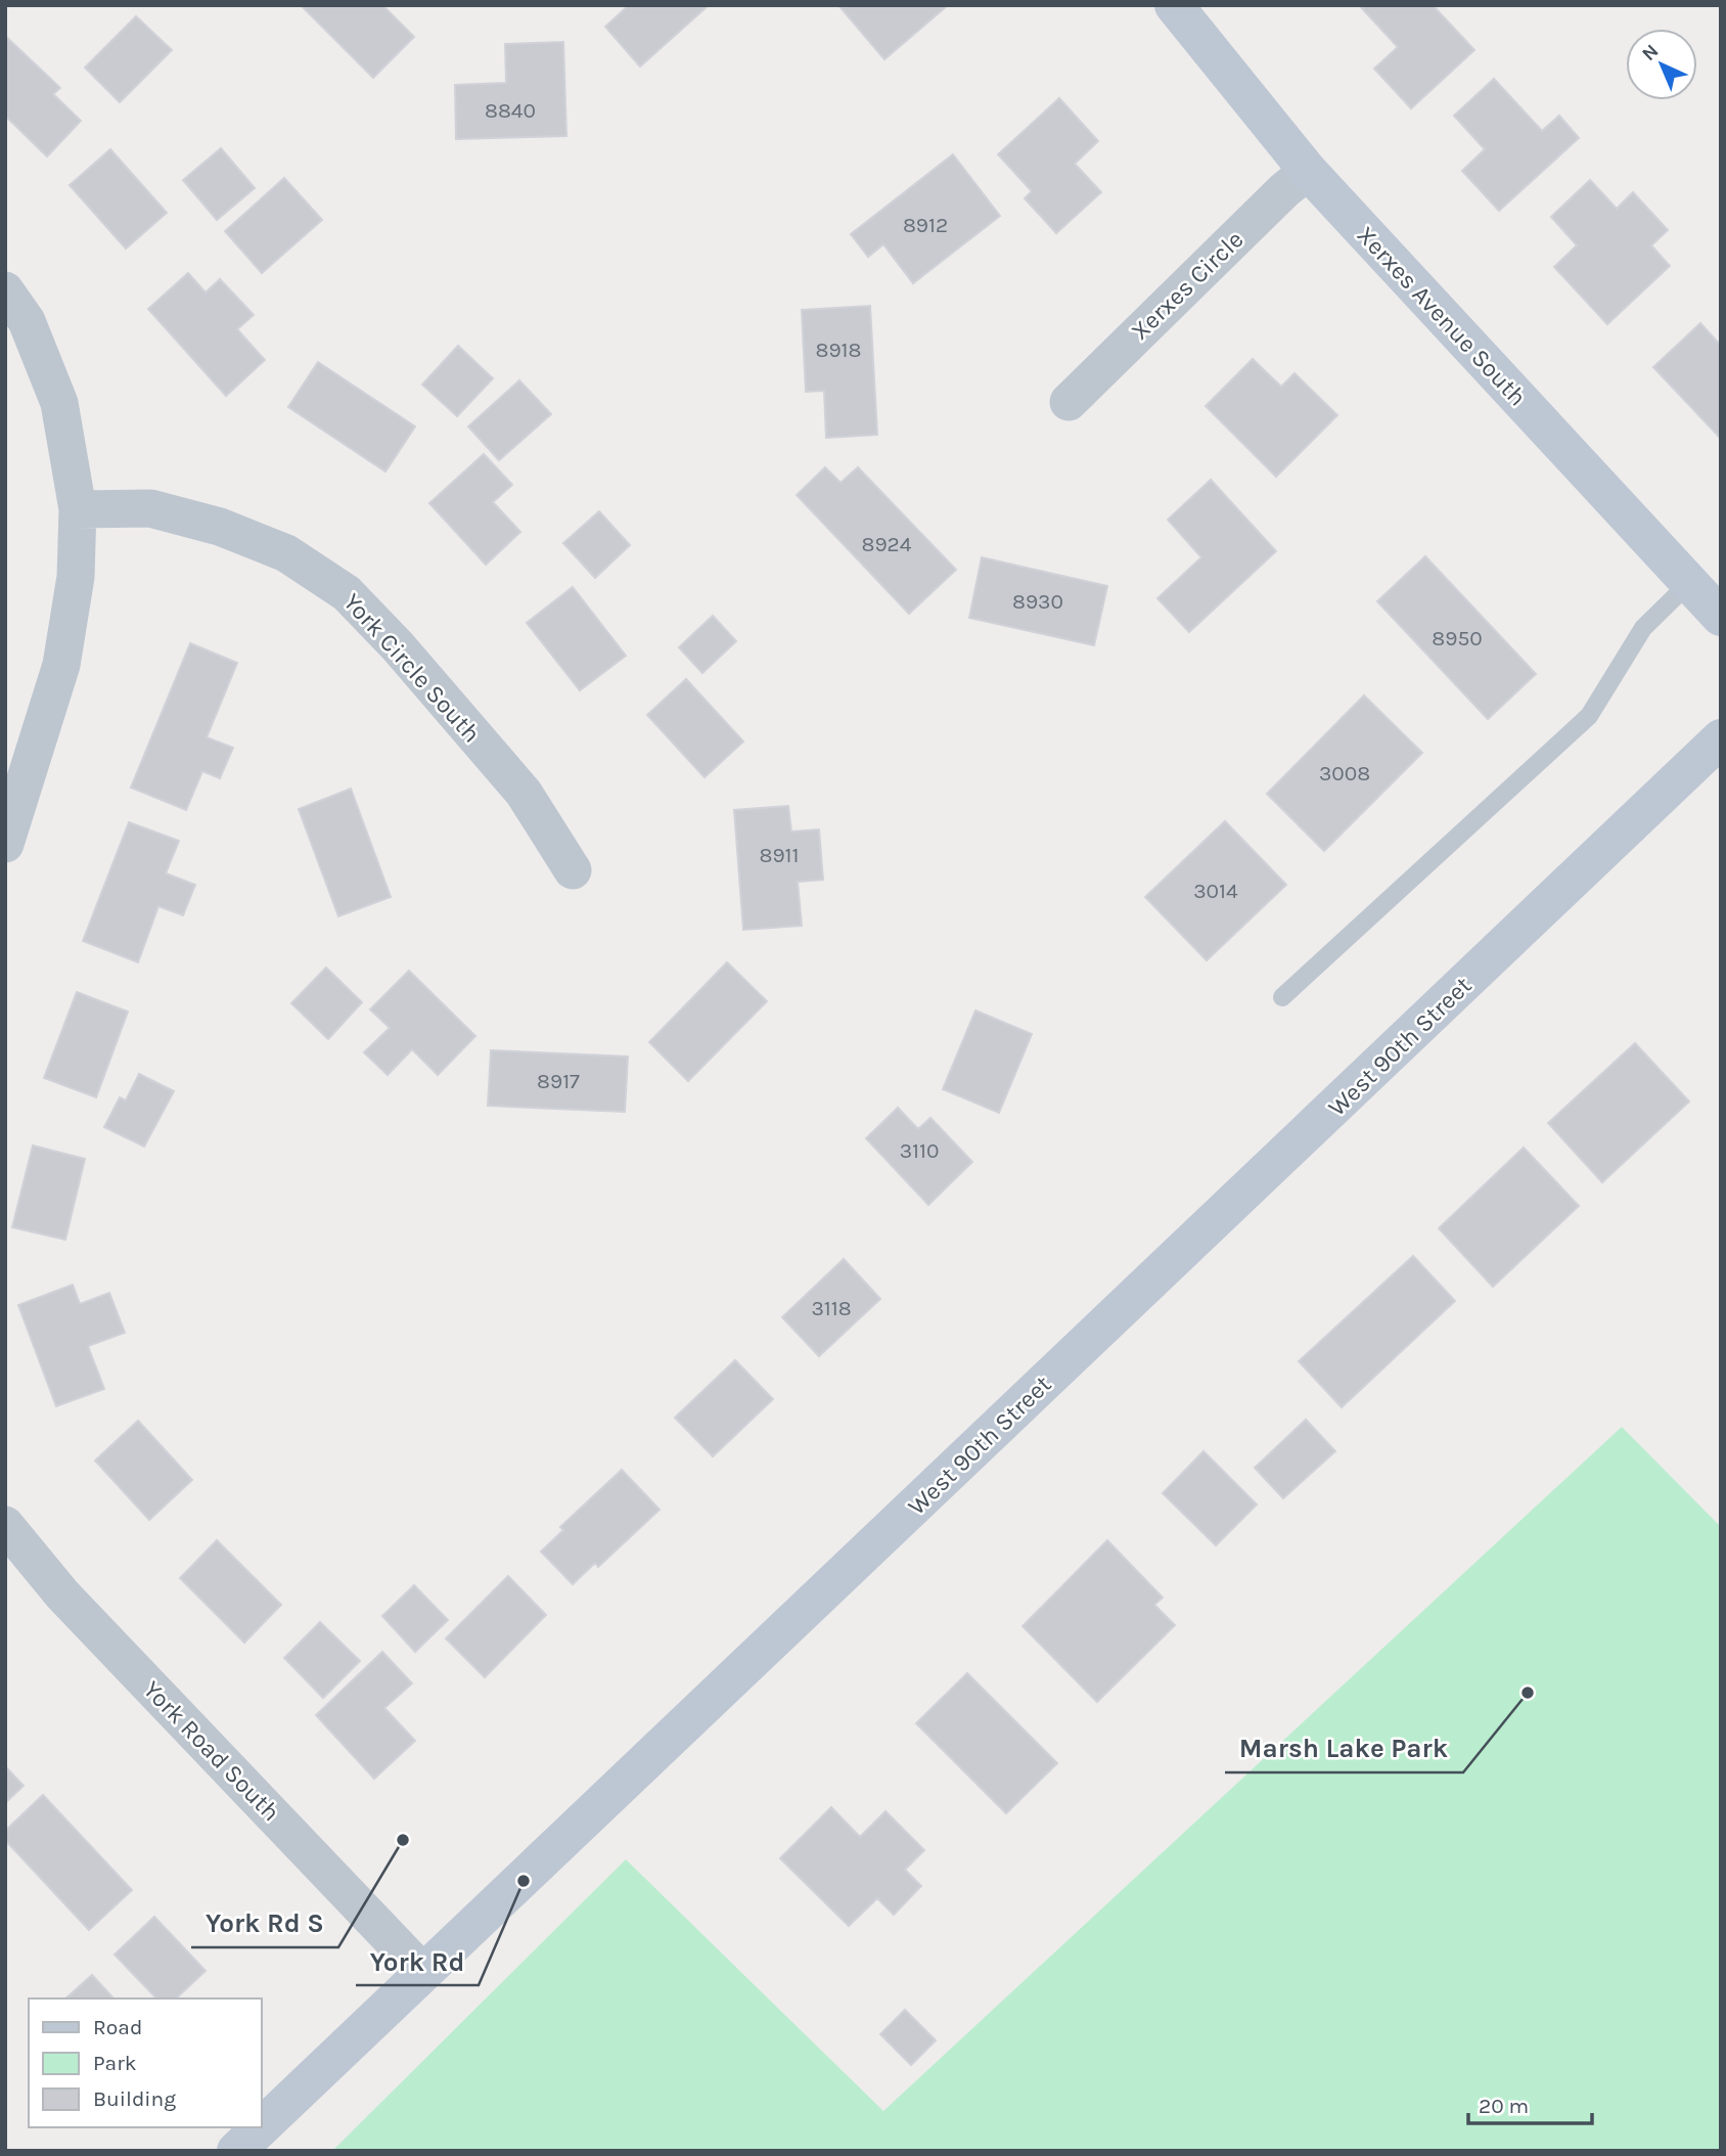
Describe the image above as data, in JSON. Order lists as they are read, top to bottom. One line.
{"streets":{"street":["Xerxes Circle","Xerxes Avenue South","York Circle South","West 90th Street","York Road South"]},"crossings":[["Xerxes Circle","Xerxes Avenue South"],["West 90th Street","York Road South"]],"places":["Marsh Lake Park","York Rd S","York Rd"],"house_numbers":["8840","8912","8918","8924","8930","8950","3008","8911","3014","8917","3110","3118"],"legend":["Road","Park","Building"],"scale_bar":"20 m","north":"top left"}
